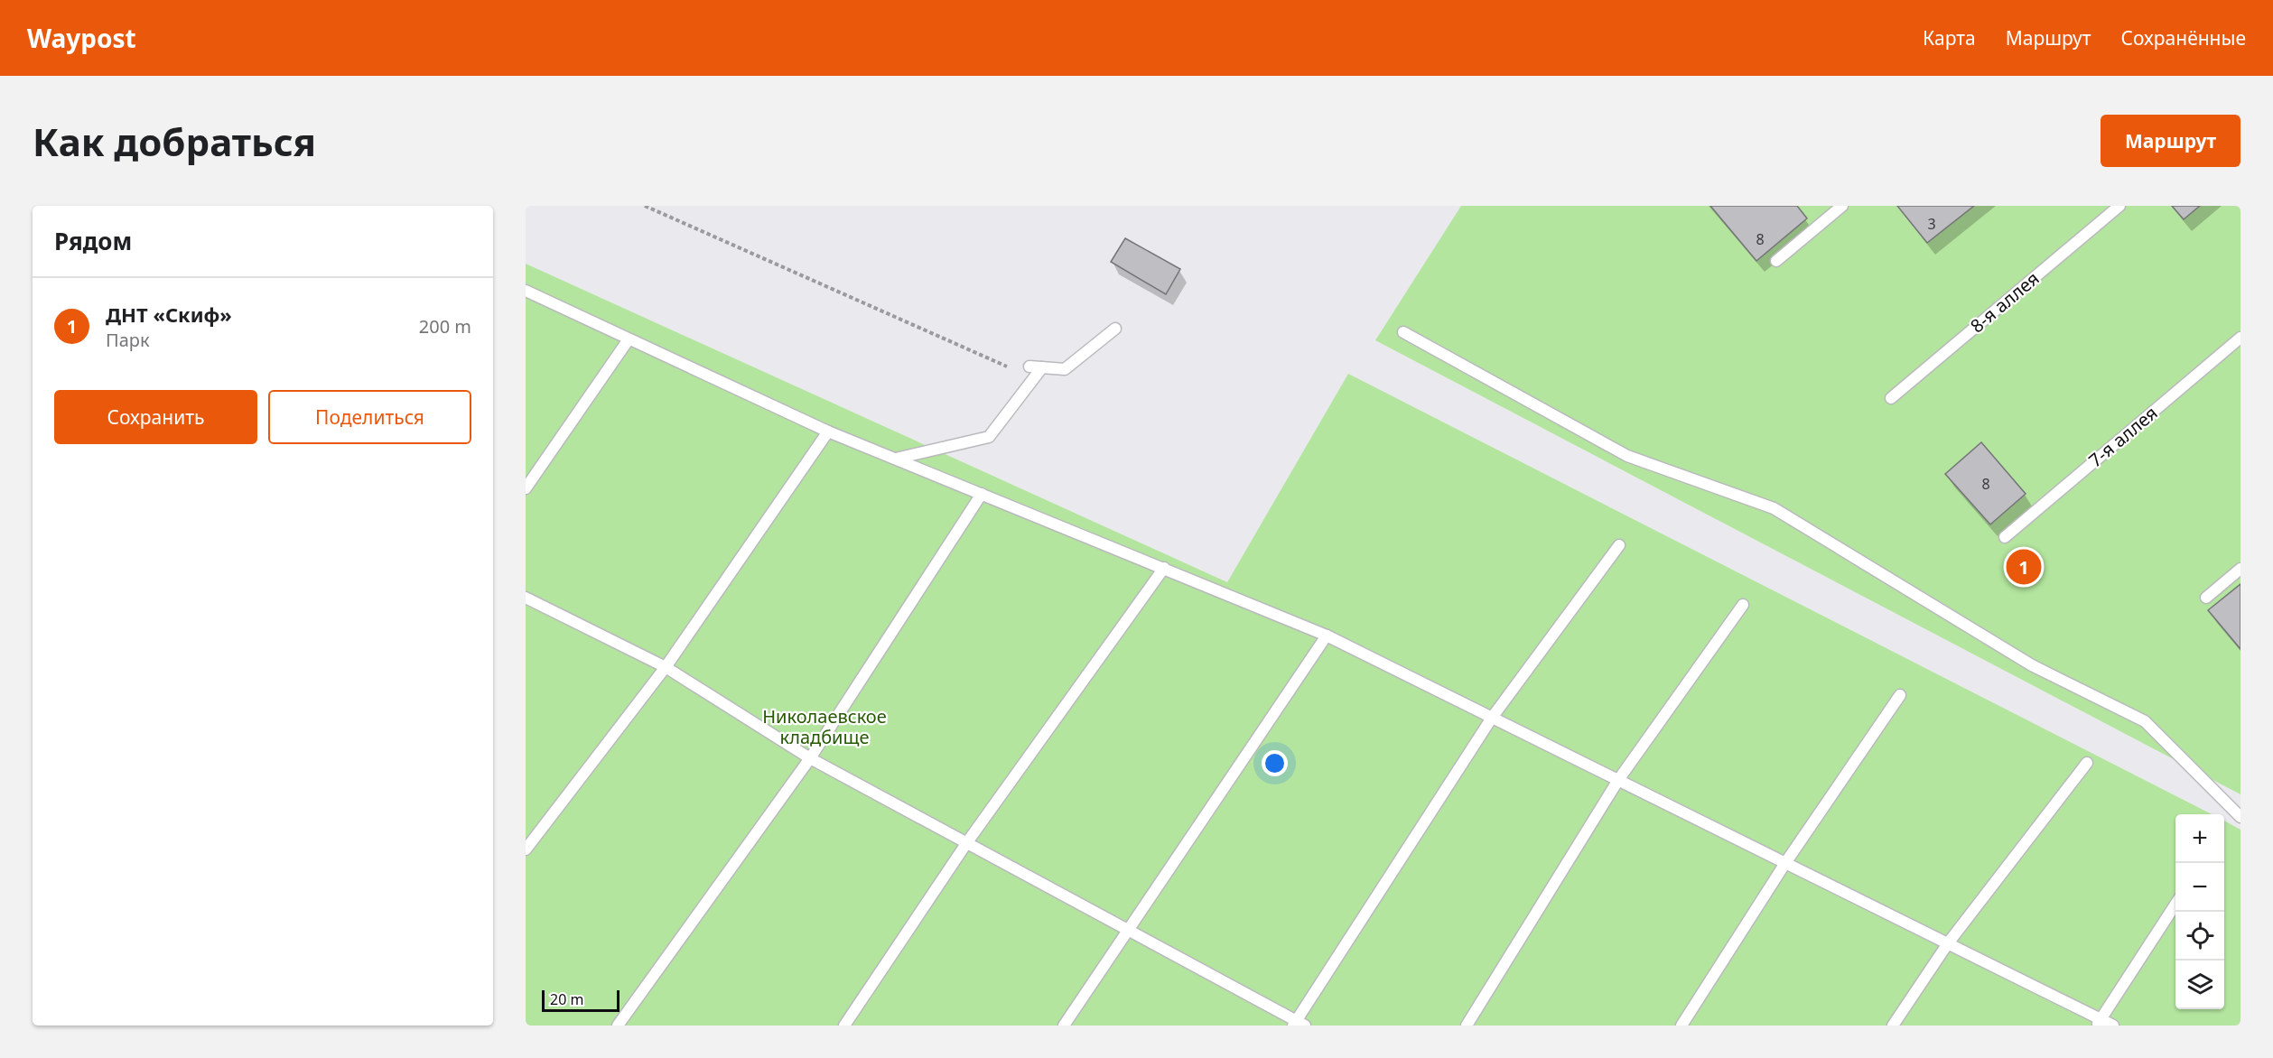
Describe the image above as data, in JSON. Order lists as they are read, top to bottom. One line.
{"streets":{"lane":["8-я аллея","7-я аллея"]},"parks":["Николаевское кладбище"],"house_numbers":["3","8","8"],"scale_bar":"20 m","page":{"header":"Waypost","nav":["Карта","Маршрут","Сохранённые"],"buttons":["Маршрут",["Сохранить","Поделиться"]],"title":"Как добраться","heading":"Рядом","list":[{"mark":"1","name":"ДНТ «Скиф»","note":"Парк","value":"200 m"}],"pins":"1","map_buttons":["+","−"],"scale":"20 m"}}
